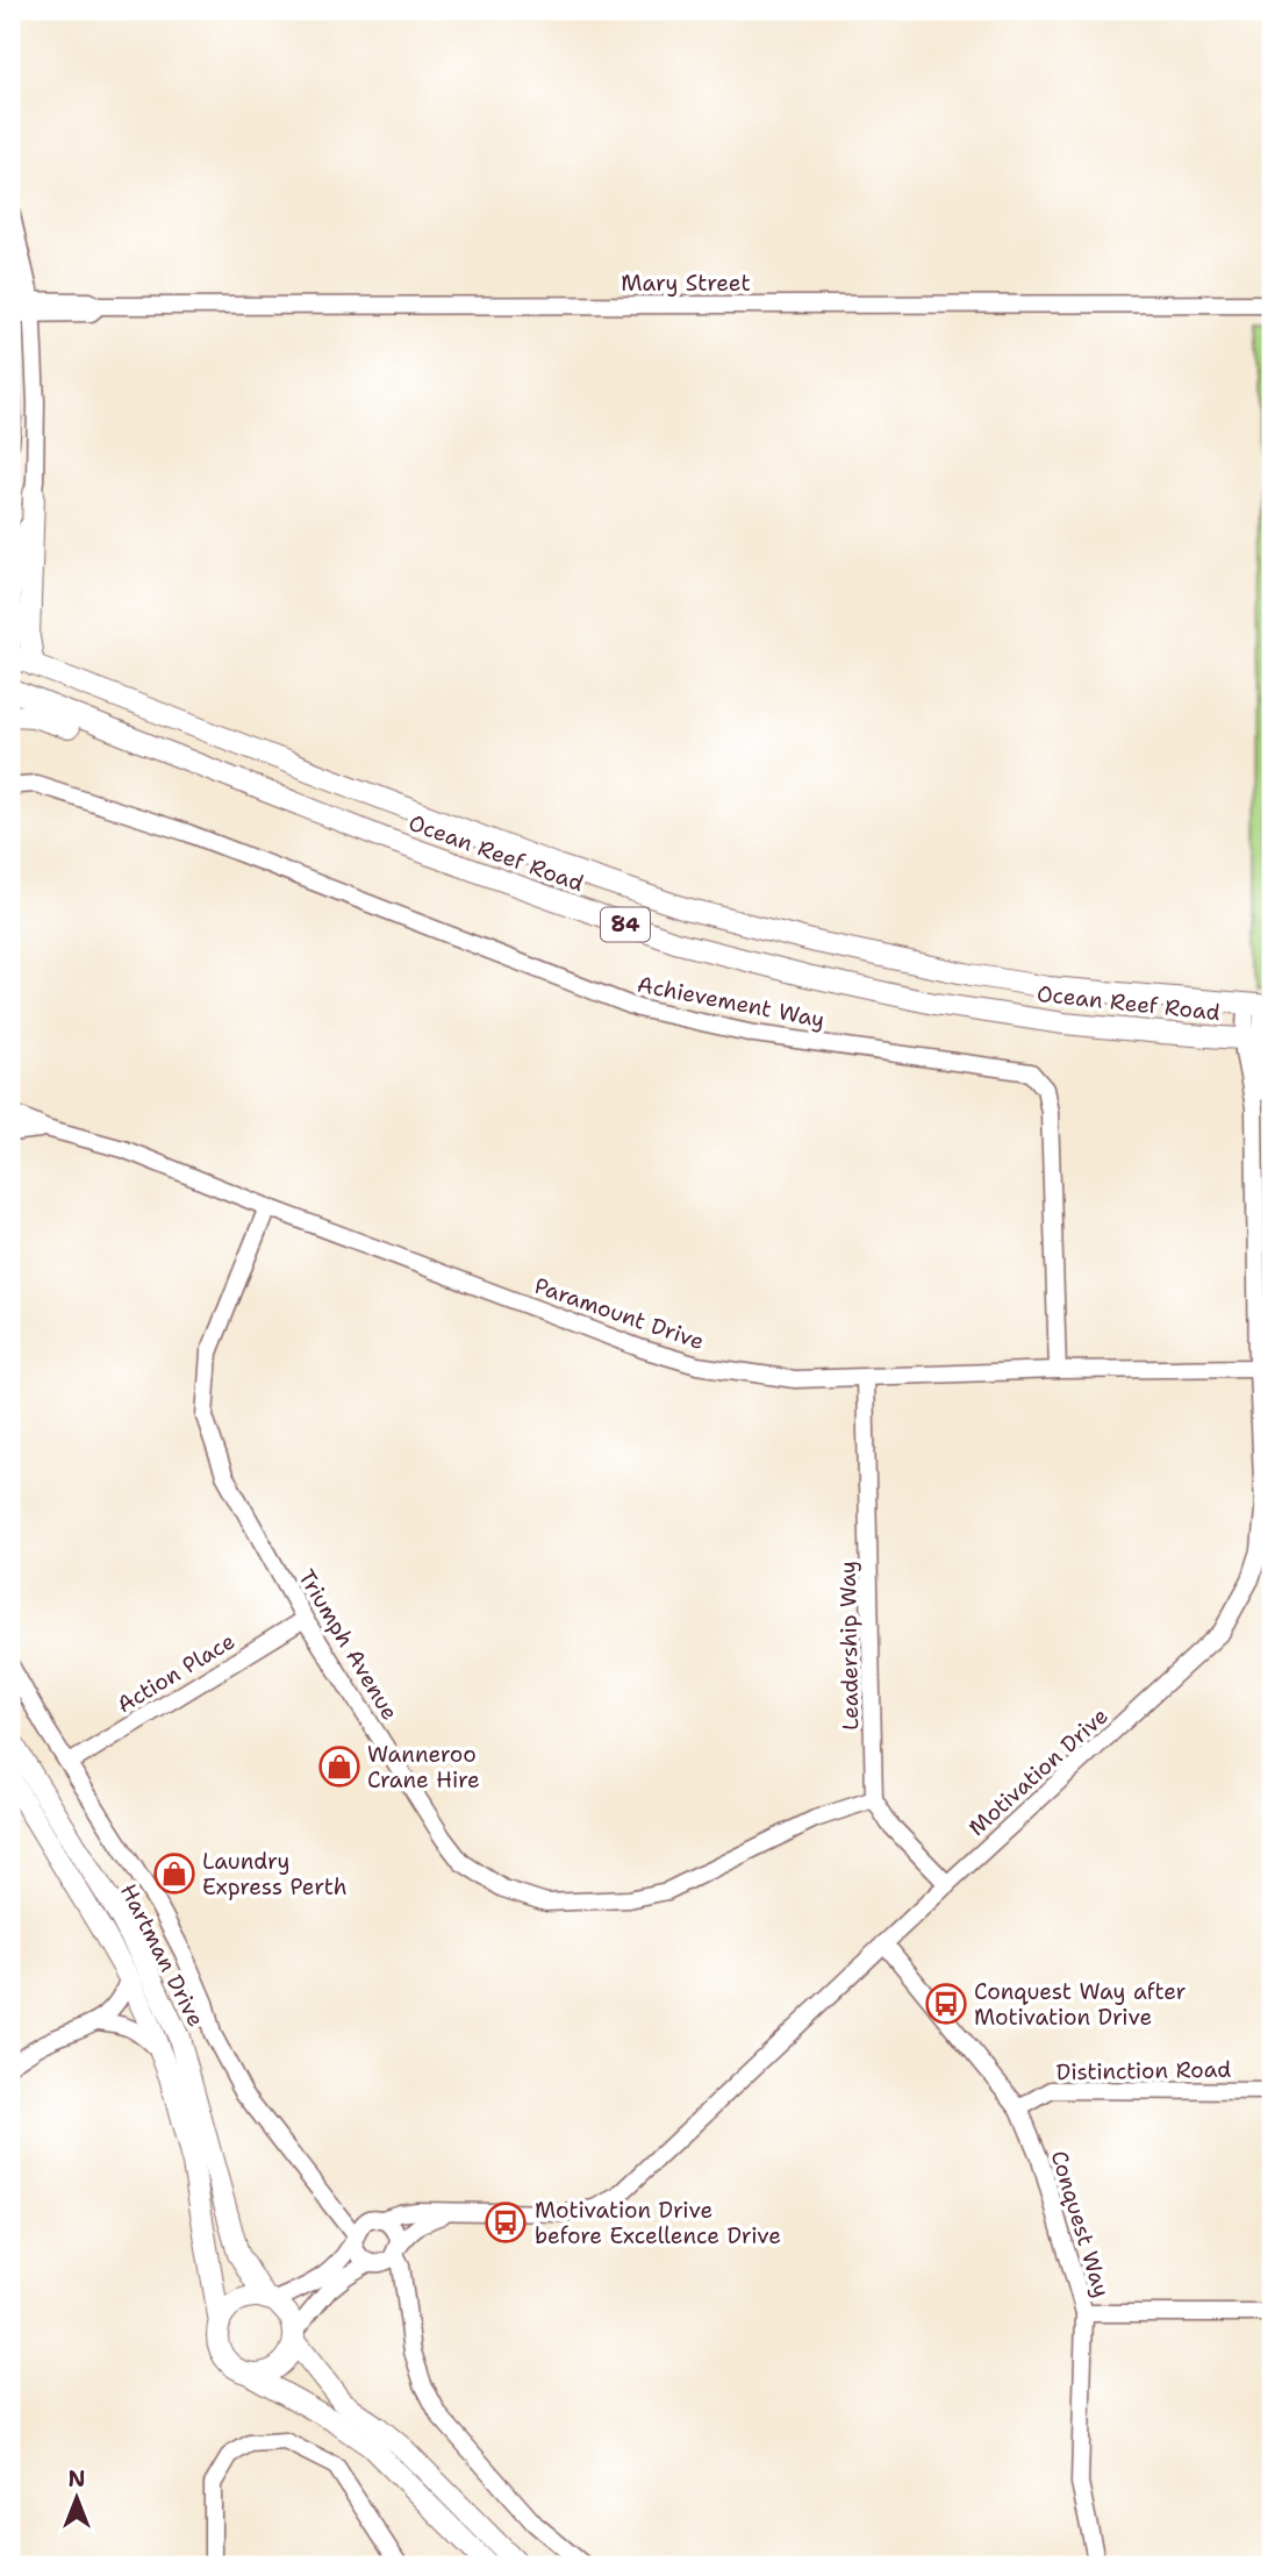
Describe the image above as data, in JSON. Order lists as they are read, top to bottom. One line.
{"streets":{"main road":["Ocean Reef Road","84","Hartman Drive"],"street":["Mary Street","Achievement Way","Paramount Drive","Triumph Avenue","Leadership Way","Action Place","Motivation Drive","Distinction Road","Conquest Way"]},"crossings":[["Ocean Reef Road","Motivation Drive"],["Achievement Way","Paramount Drive"],["Paramount Drive","Triumph Avenue"],["Paramount Drive","Leadership Way"],["Paramount Drive","Motivation Drive"],["Triumph Avenue","Leadership Way"],["Triumph Avenue","Action Place"],["Motivation Drive","Conquest Way"],["Distinction Road","Conquest Way"]],"places":{"shop":["Wanneroo Crane Hire","Laundry Express Perth"],"bus stop":["Conquest Way after Motivation Drive","Motivation Drive before Excellence Drive"]},"north":"top"}
